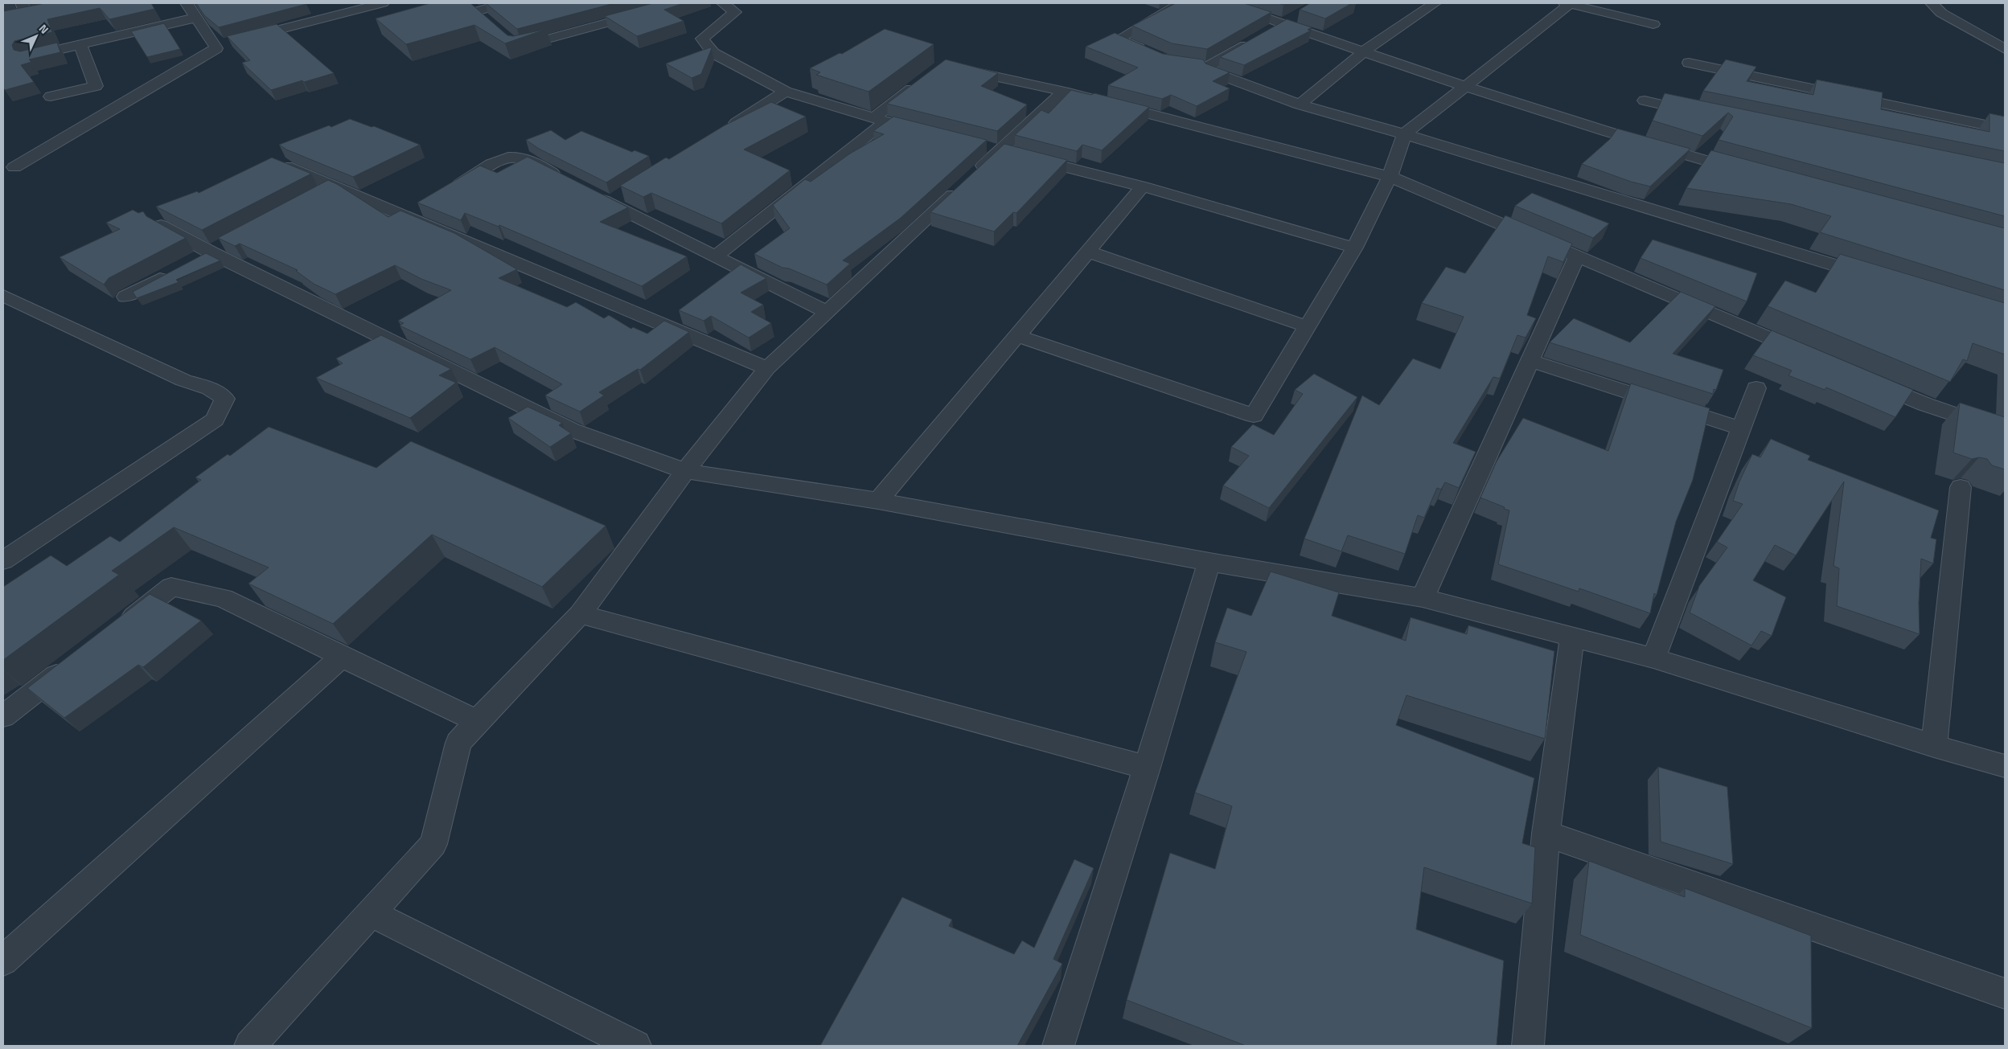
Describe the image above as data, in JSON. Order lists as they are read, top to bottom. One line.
{"north":"top right"}
